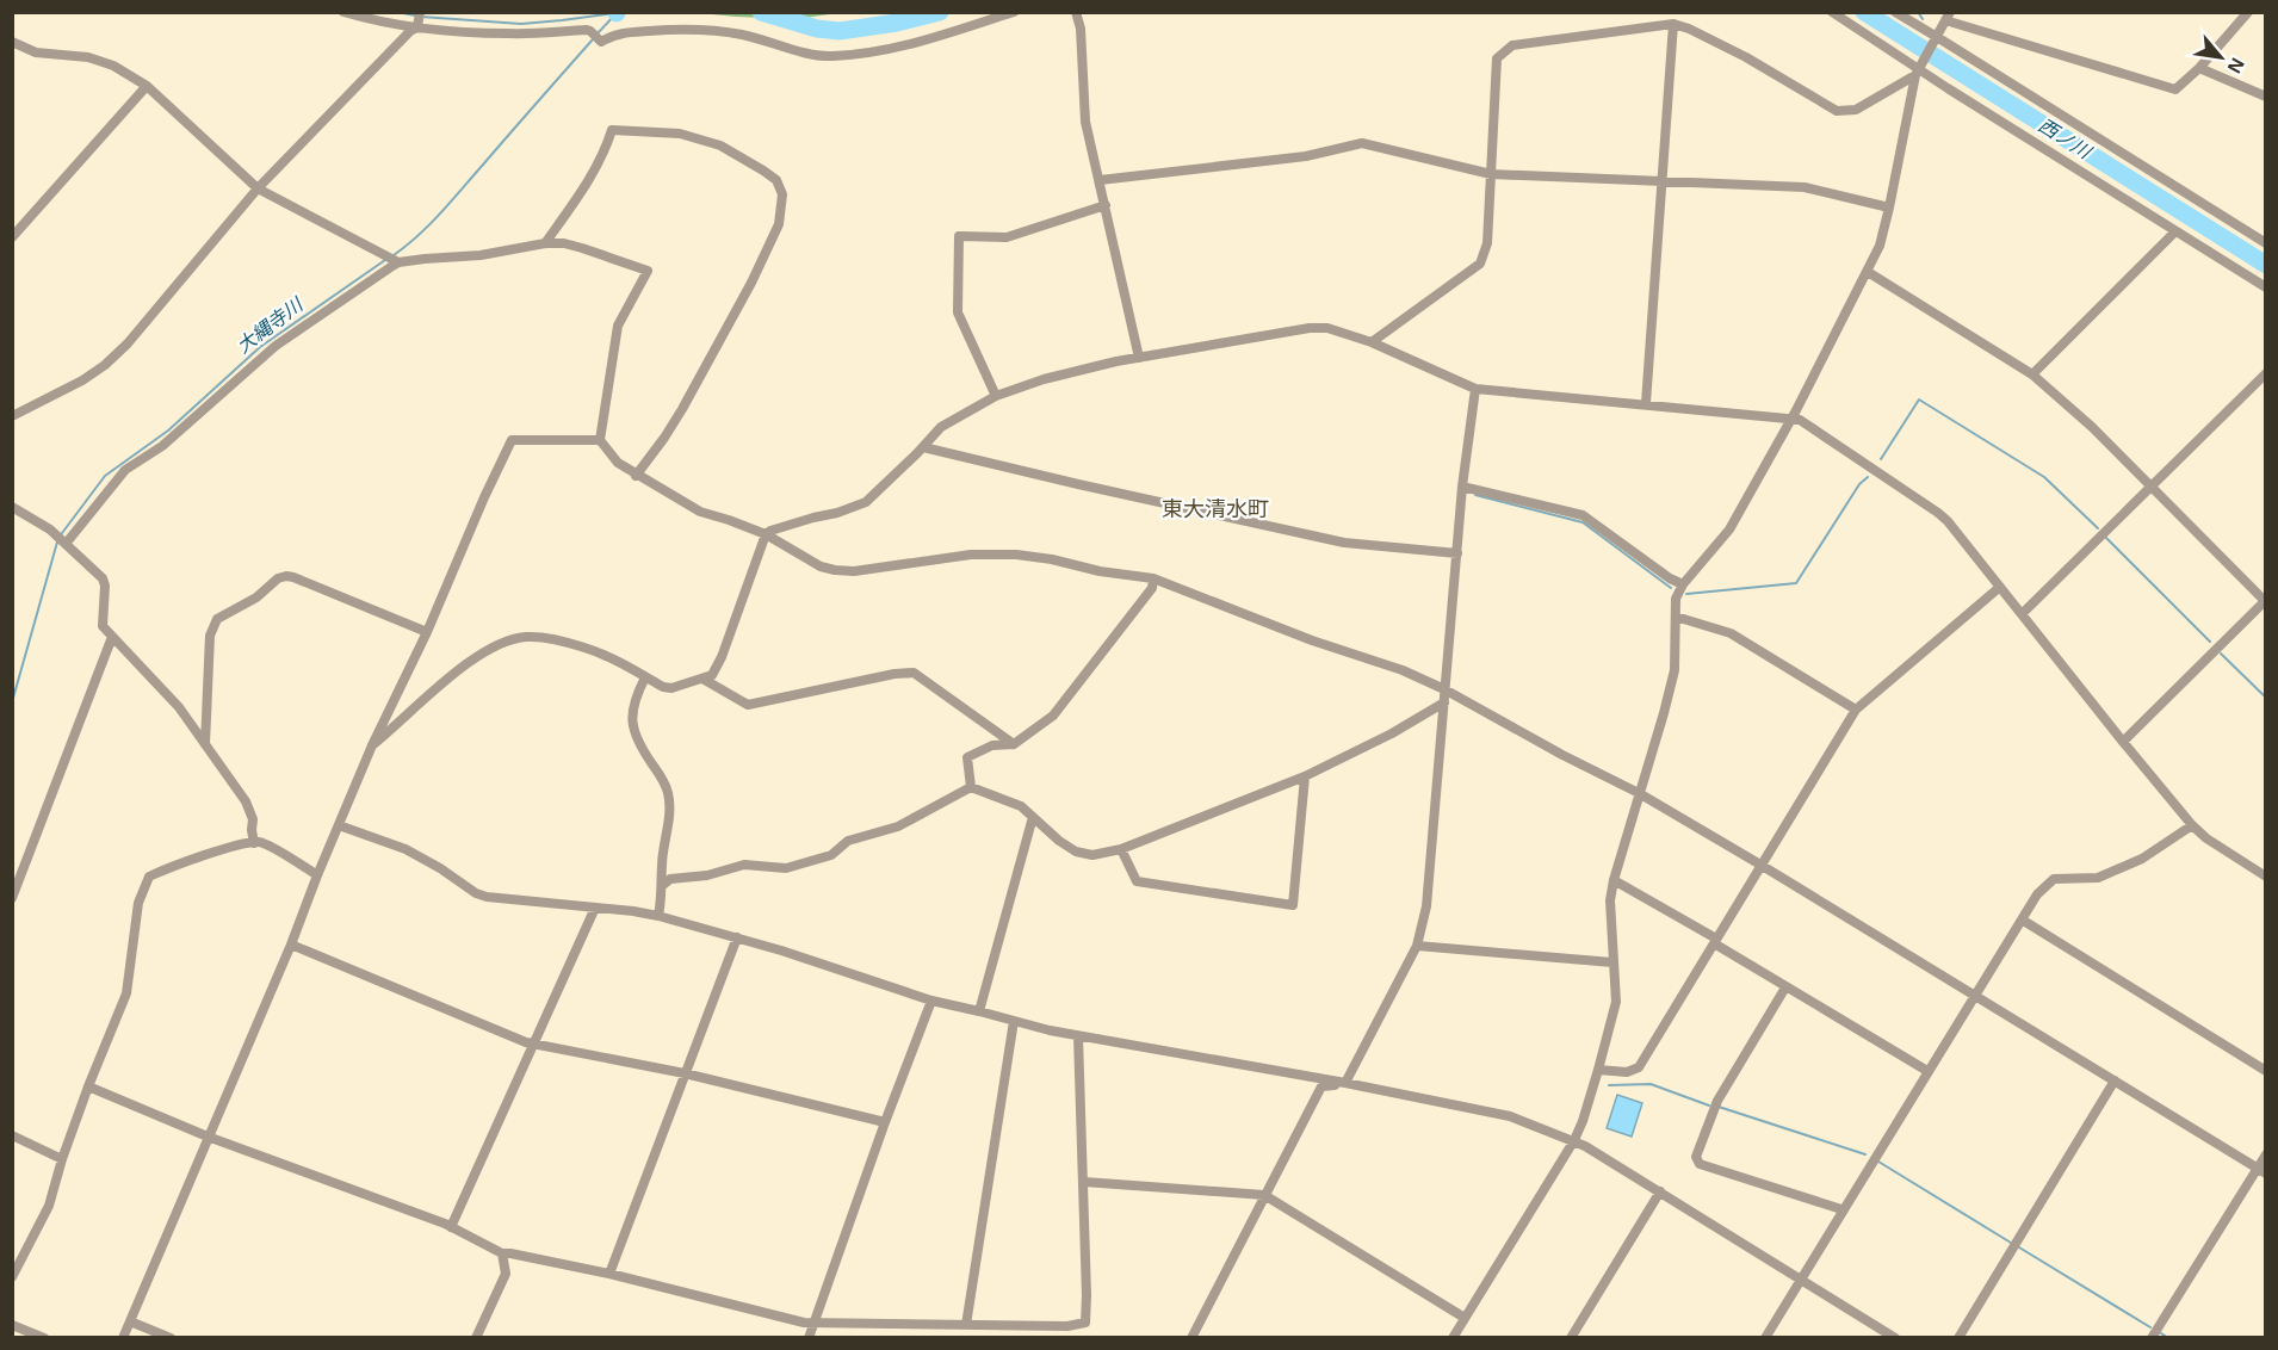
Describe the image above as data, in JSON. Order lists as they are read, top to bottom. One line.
{"districts":["東大清水町"],"water":["西ノ川","大縄寺川"],"north":"bottom right"}
